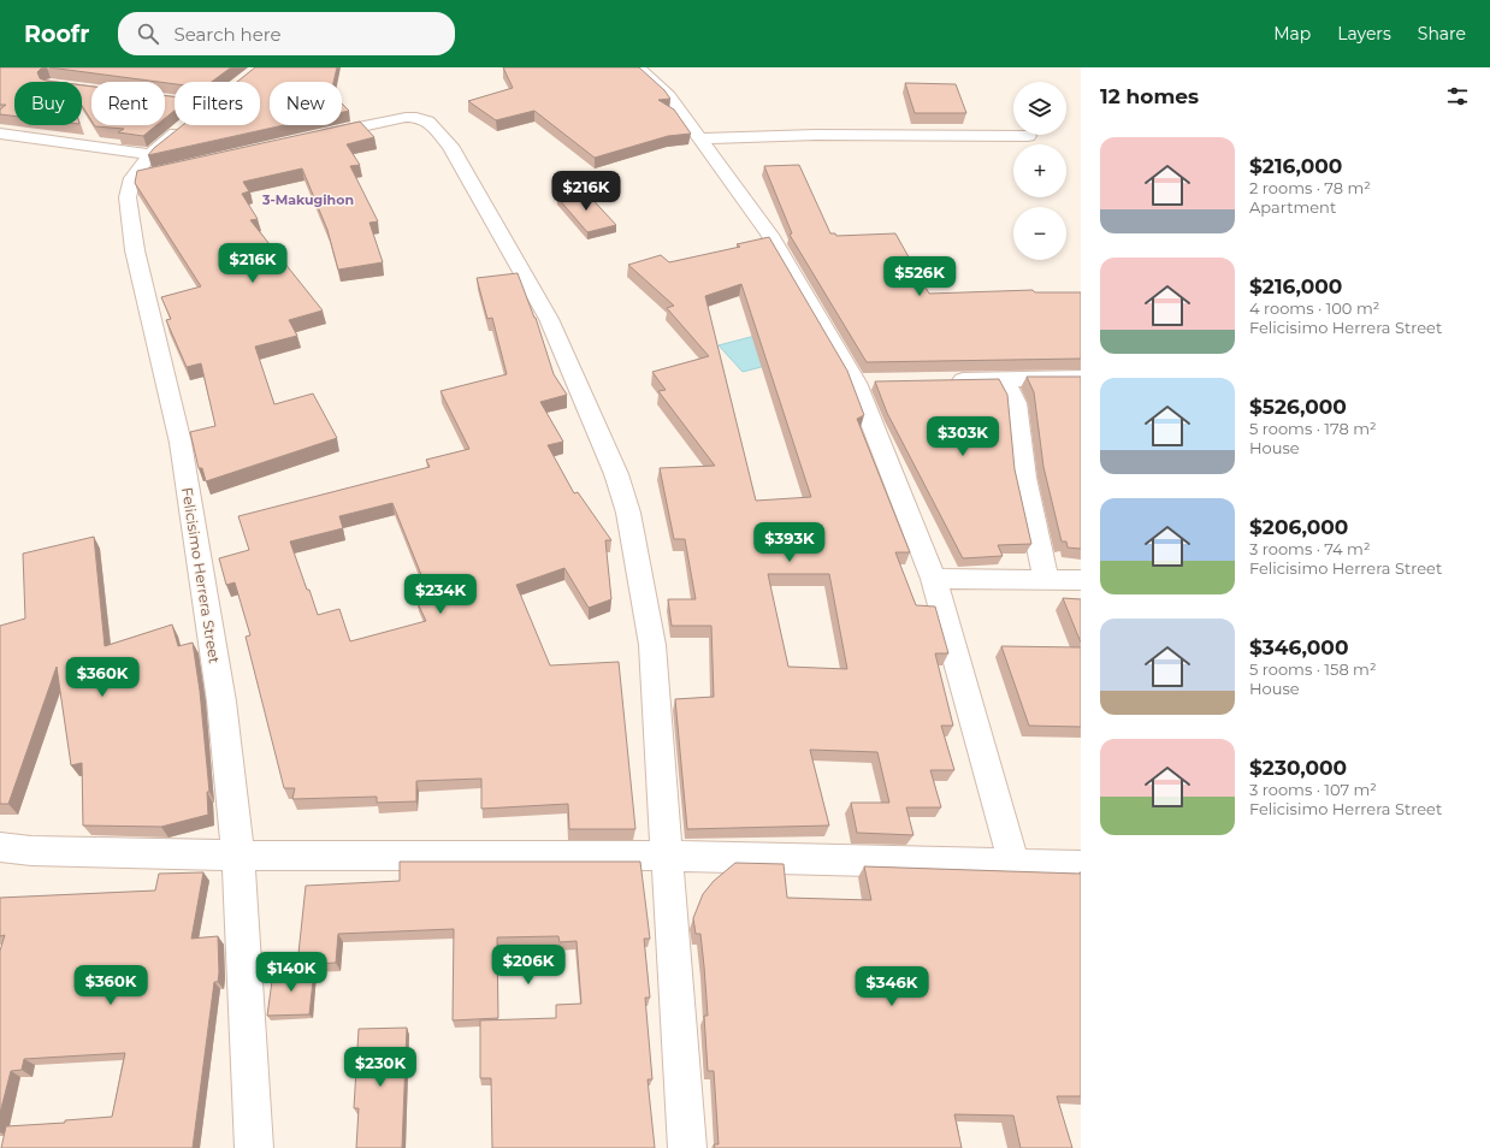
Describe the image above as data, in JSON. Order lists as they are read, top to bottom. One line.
{"streets":{"street":["Felicisimo Herrera Street"]},"districts":["3-Makugihon"],"page":{"header":"Roofr","search":"Search here","nav":["Map","Layers","Share"],"heading":"12 homes","map_buttons":["+","−"],"chip":["Buy","Rent","Filters","New"],"list":[{"name":"$216,000","note":"2 rooms · 78 m² · Apartment"},{"name":"$216,000","note":"4 rooms · 100 m² · Felicisimo Herrera Street"},{"name":"$526,000","note":"5 rooms · 178 m² · House"},{"name":"$206,000","note":"3 rooms · 74 m² · Felicisimo Herrera Street"},{"name":"$346,000","note":"5 rooms · 158 m² · House"},{"name":"$230,000","note":"3 rooms · 107 m² · Felicisimo Herrera Street"}],"price":["$216K","$216K","$526K","$303K","$393K","$234K","$360K","$206K","$140K","$360K","$346K","$230K"]}}
